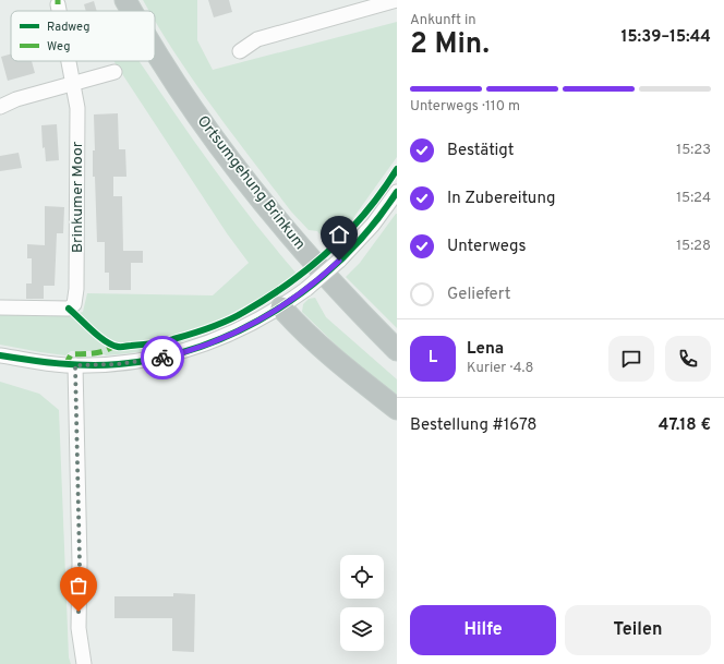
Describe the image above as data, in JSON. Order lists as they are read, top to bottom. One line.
{"streets":{"highway":["Ortsumgehung Brinkum"],"street":["Brinkumer Moor"]},"legend":["Radweg","Weg"],"page":{"heading":["2 Min.","Ankunft in","15:39–15:44"],"panel":["Lena","Kurier · 4.8","Bestellung #1678","47.18 €"],"bar":"Unterwegs · 110 m","list":[["Bestätigt","15:23"],["In Zubereitung","15:24"],["Unterwegs","15:28"],"Geliefert"],"round":"L","buttons":["Hilfe","Teilen"]}}
